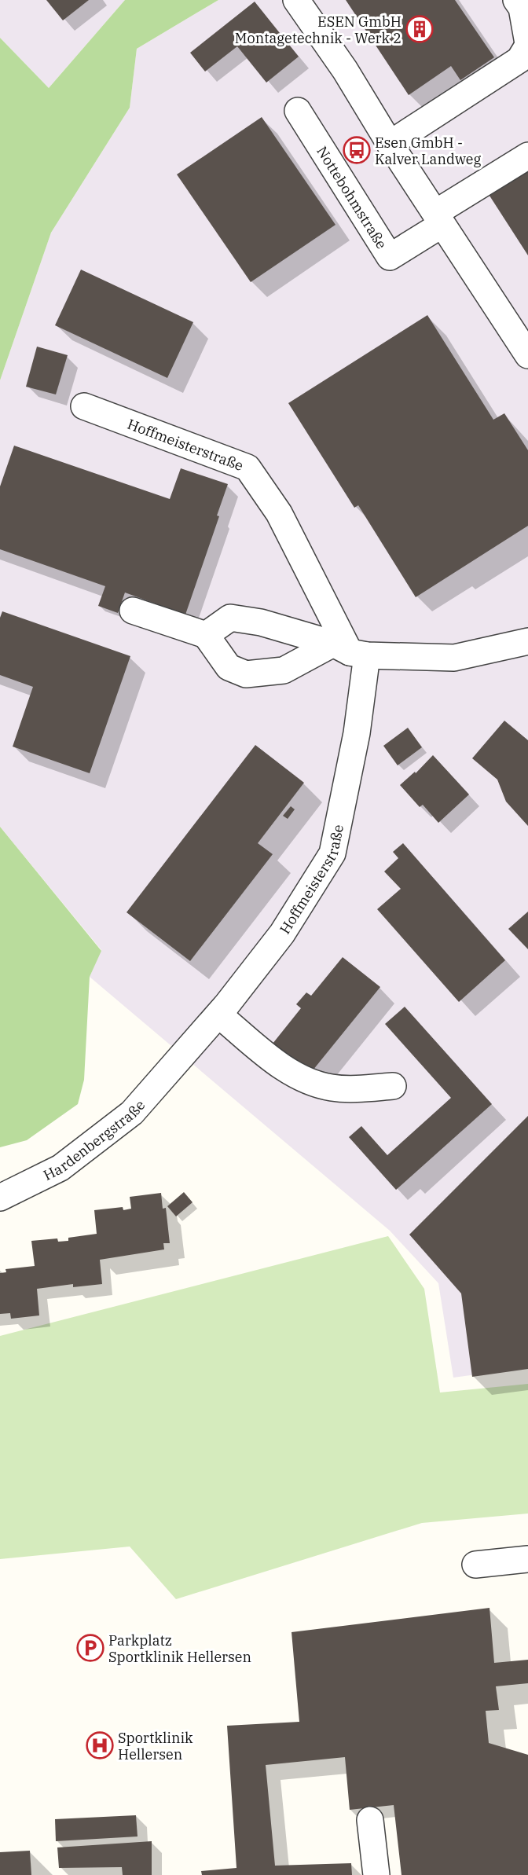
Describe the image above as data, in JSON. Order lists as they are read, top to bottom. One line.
{"streets":{"street":["Nottebohmstraße","Hoffmeisterstraße","Hardenbergstraße"]},"crossings":[["Hoffmeisterstraße","Hardenbergstraße"]],"places":{"building":["ESEN GmbH Montagetechnik - Werk 2"],"bus stop":["Esen GmbH - Kalver Landweg"],"parking":["Parkplatz Sportklinik Hellersen"],"hospital":["Sportklinik Hellersen"]}}
